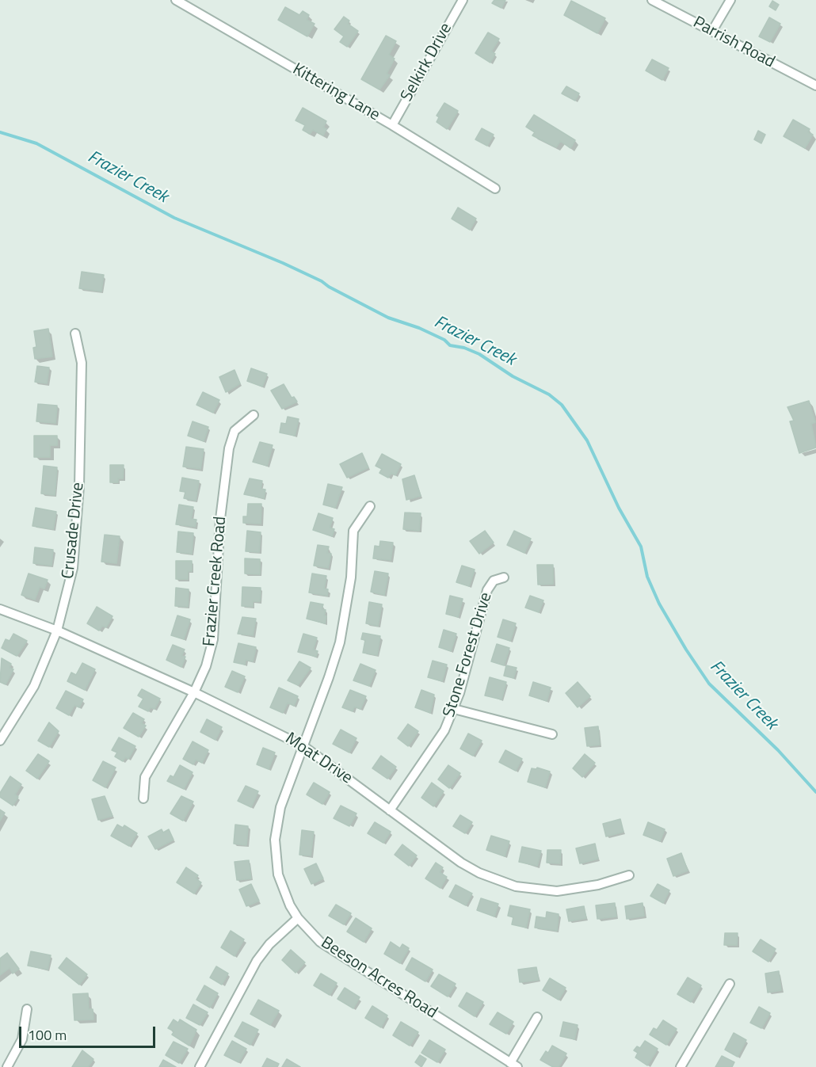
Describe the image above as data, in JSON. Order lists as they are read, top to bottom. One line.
{"streets":{"street":["Parrish Road","Selkirk Drive","Kittering Lane","Crusade Drive","Frazier Creek Road","Stone Forest Drive","Moat Drive","Beeson Acres Road"]},"crossings":[["Selkirk Drive","Kittering Lane"],["Crusade Drive","Moat Drive"],["Frazier Creek Road","Moat Drive"],["Stone Forest Drive","Moat Drive"],["Moat Drive","Beeson Acres Road"]],"water":["Frazier Creek"],"scale_bar":"100 m"}
